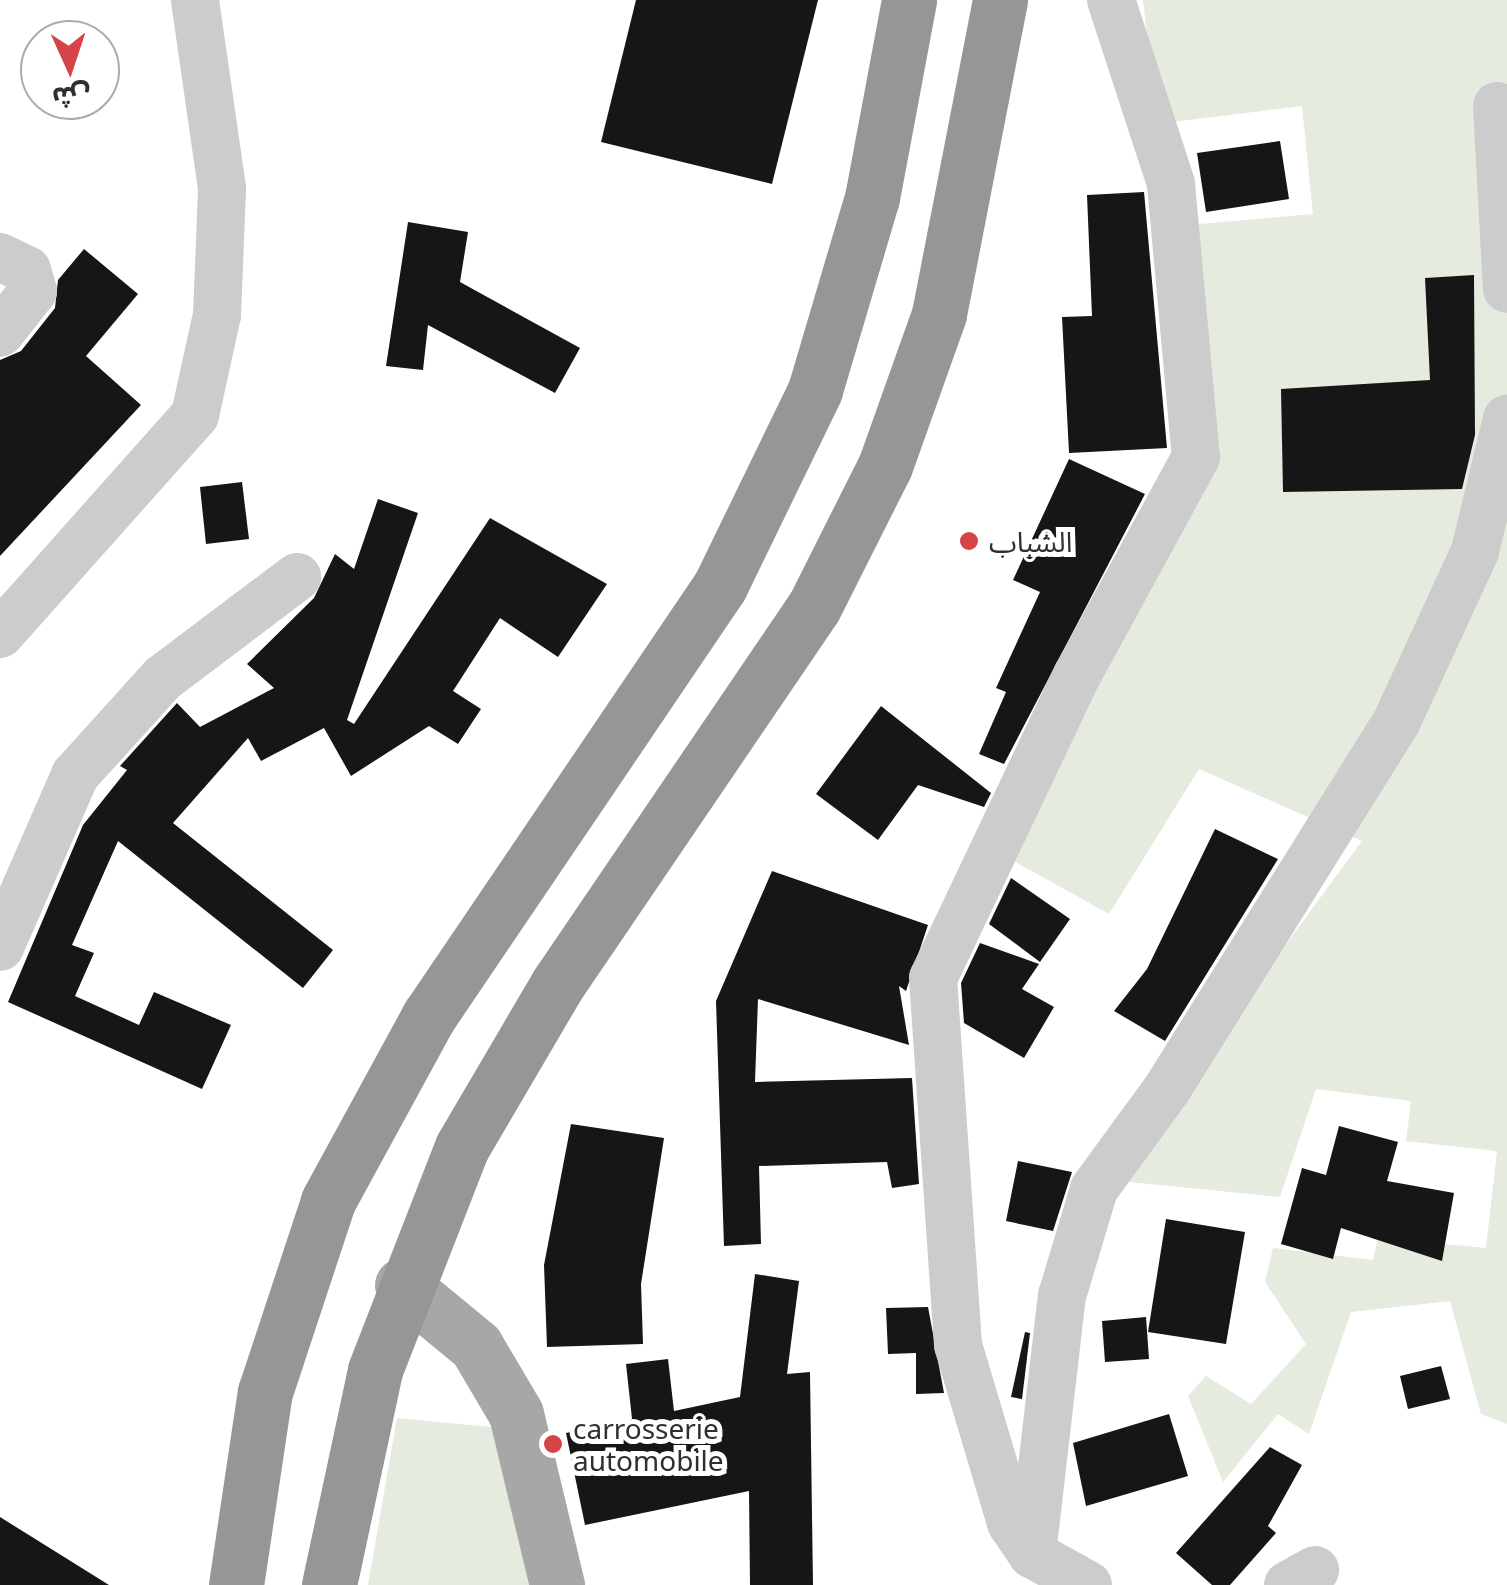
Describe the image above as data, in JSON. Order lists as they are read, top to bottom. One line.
{"places":["الشباب","carrosserie automobile"],"north":"bottom"}
